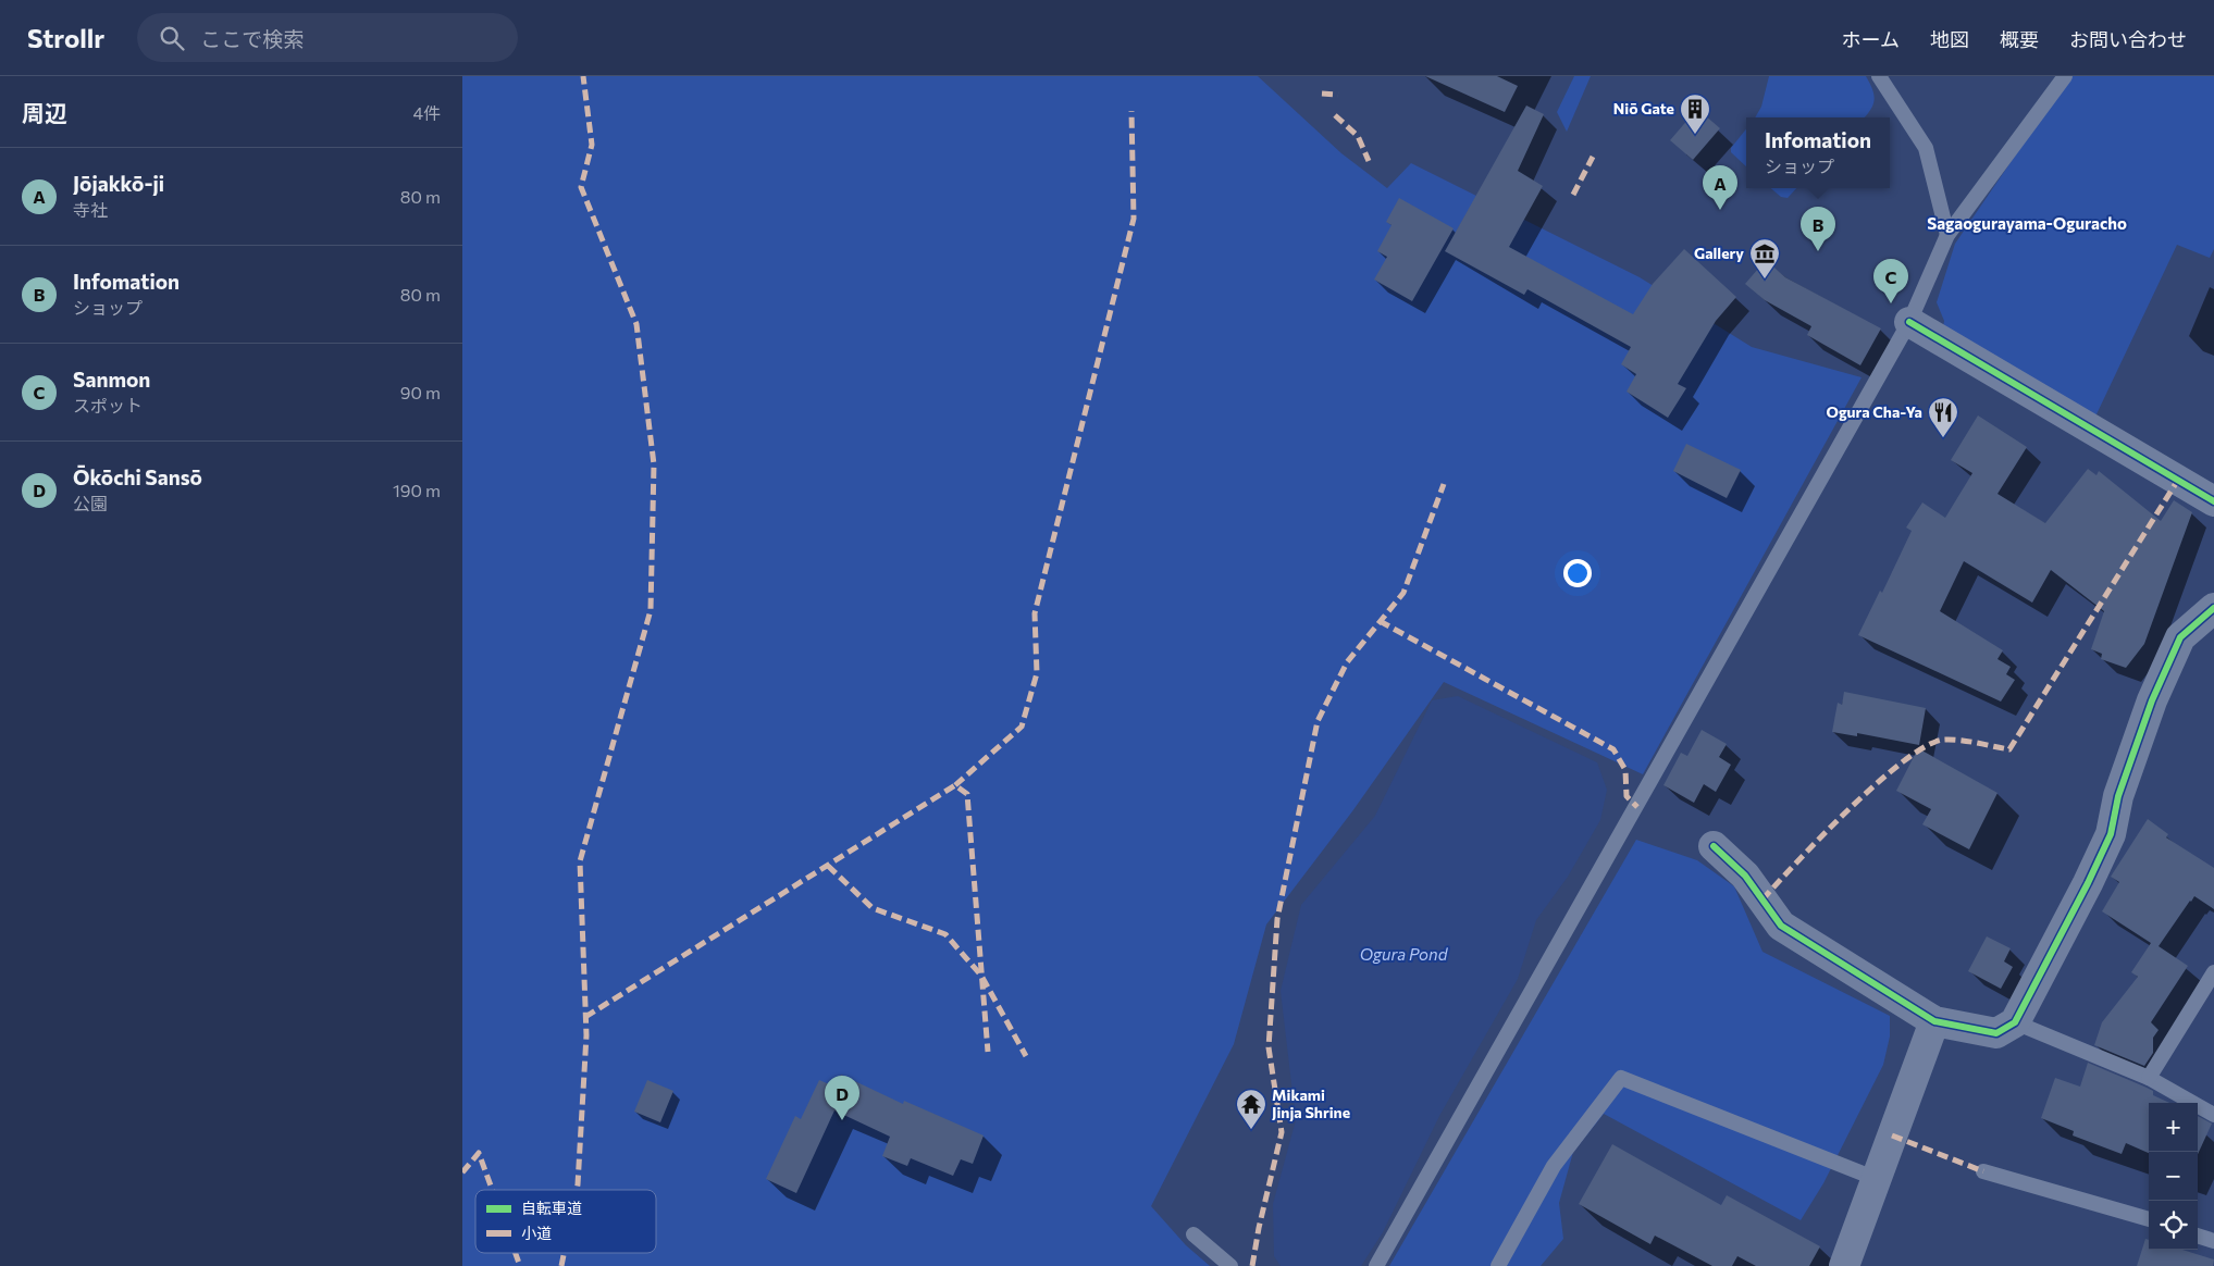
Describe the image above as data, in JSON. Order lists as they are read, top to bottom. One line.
{"districts":["Sagaogurayama-Oguracho"],"water":["Ogura Pond"],"places":{"building":["Niō Gate"],"museum":["Gallery"],"restaurant":["Ogura Cha-Ya"],"temple":["Mikami Jinja Shrine"]},"legend":["自転車道","小道"],"page":{"header":"Strollr","search":"ここで検索","nav":["ホーム","地図","概要","お問い合わせ"],"heading":["周辺","4件"],"popup":["Infomation","ショップ"],"list":[{"mark":"A","name":"Jōjakkō-ji","note":"寺社","value":"80 m"},{"mark":"B","name":"Infomation","note":"ショップ","value":"80 m"},{"mark":"C","name":"Sanmon","note":"スポット","value":"90 m"},{"mark":"D","name":"Ōkōchi Sansō","note":"公園","value":"190 m"}],"pins":["A","B","C","D"],"map_buttons":["+","−"]}}
